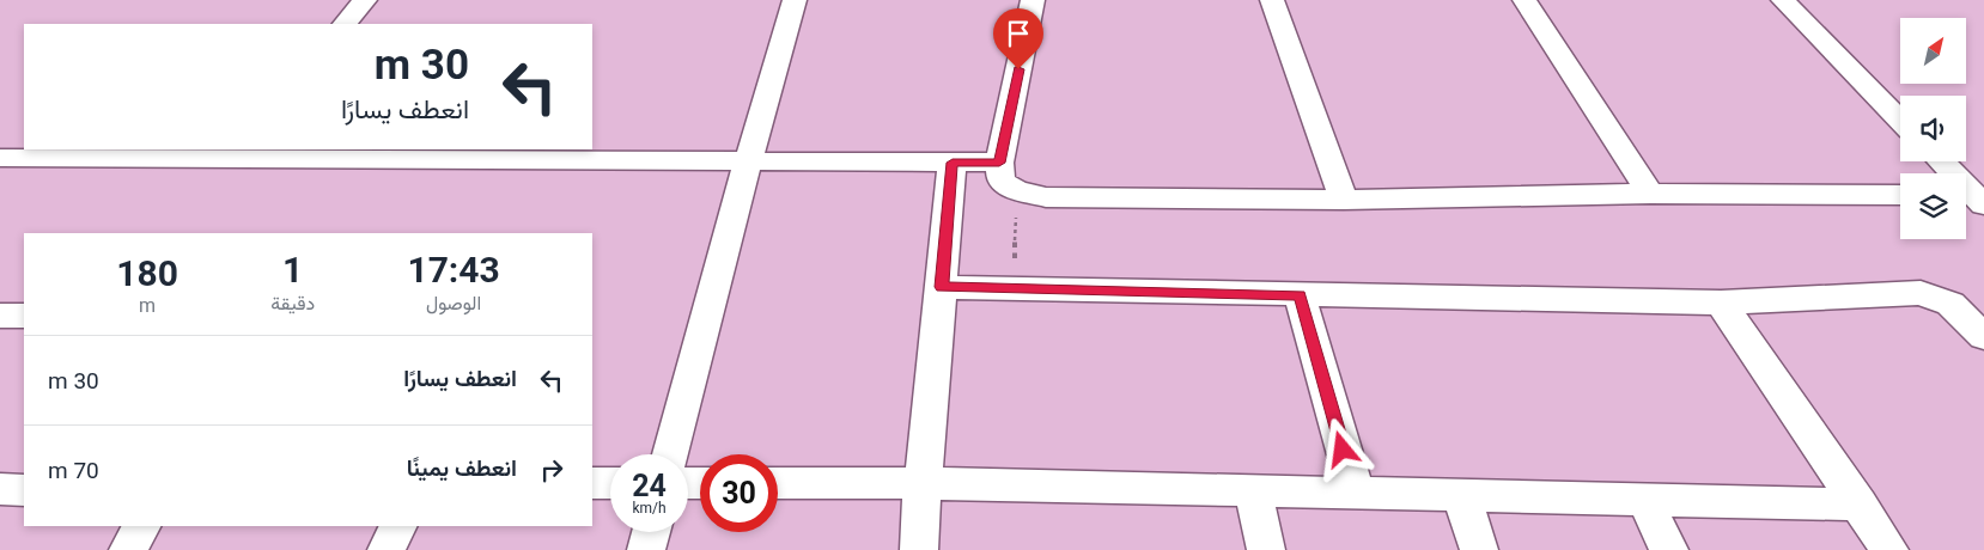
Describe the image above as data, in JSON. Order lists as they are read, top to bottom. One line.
{"north":"top right","page":{"turn":["30 m","انعطف يسارًا"],"eta":["17:43","الوصول","1","دقيقة","180","m"],"list":[{"name":"انعطف يسارًا","value":"30 m"},{"name":"انعطف يمينًا","value":"70 m"}],"speed":"24 km/h","limit":"30"}}
